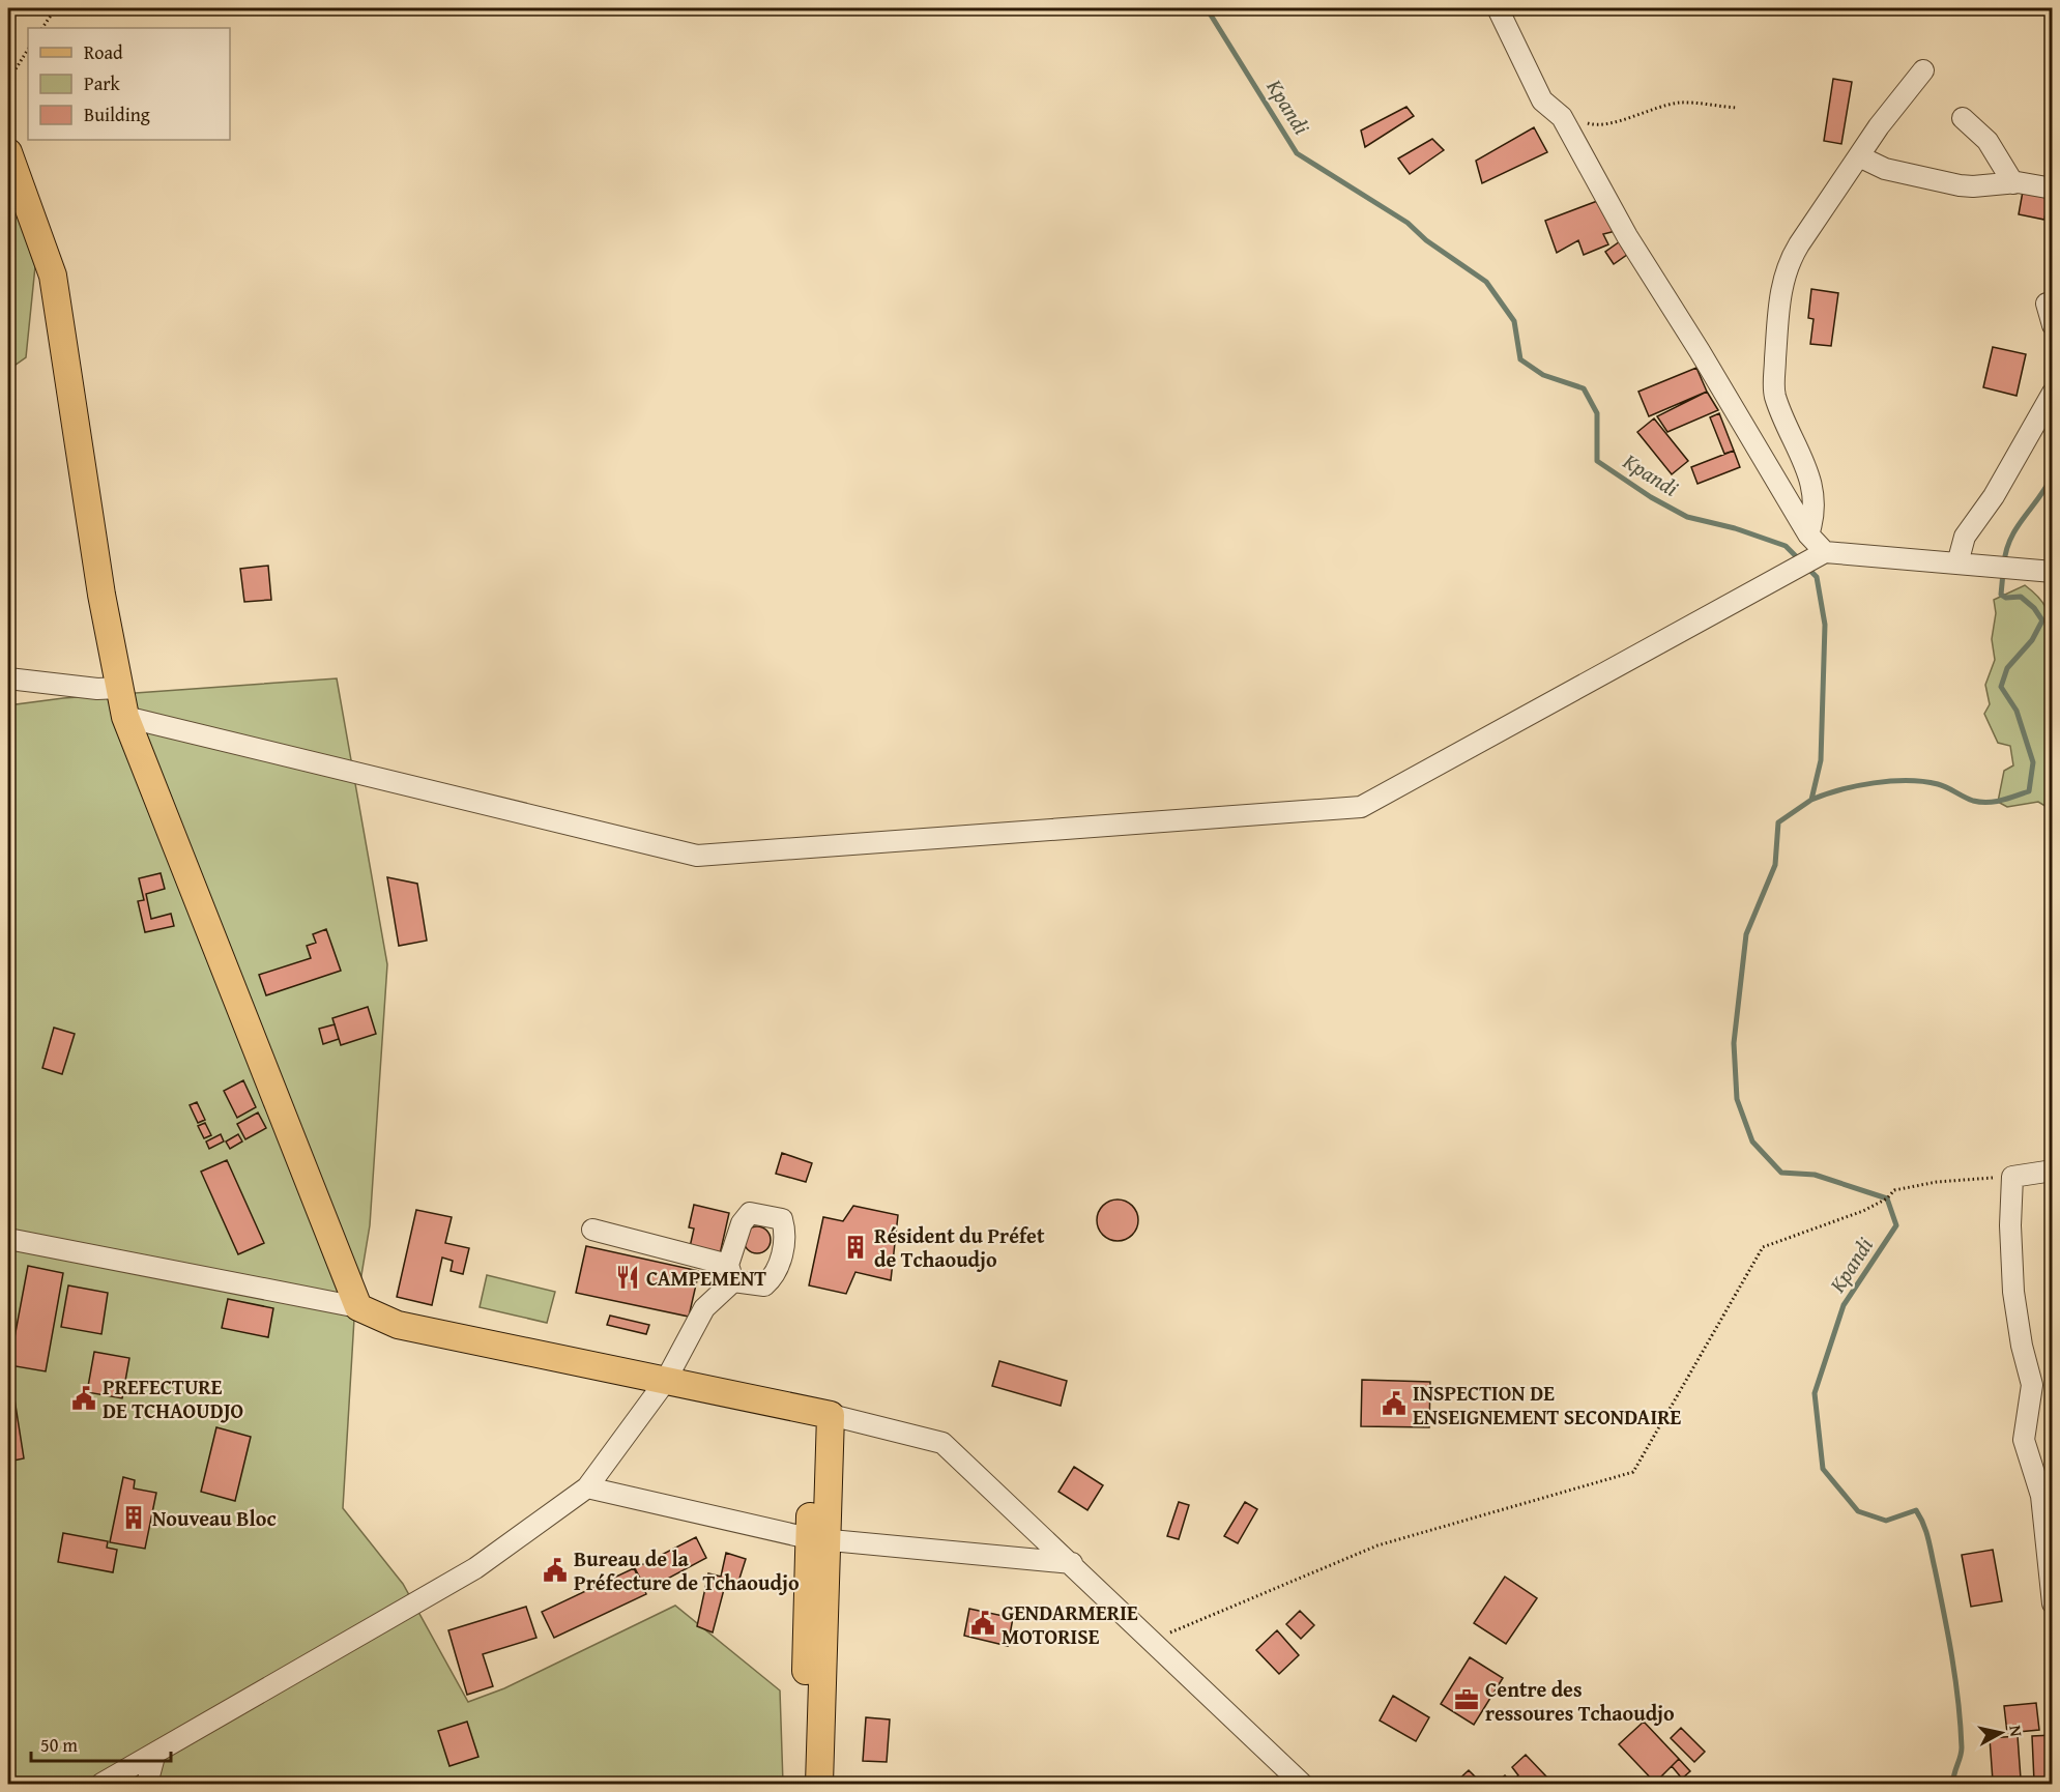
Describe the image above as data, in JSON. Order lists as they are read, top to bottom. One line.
{"water":["Kpandi"],"places":{"building":["Résident du Préfet de Tchaoudjo","Nouveau Bloc"],"restaurant":["CAMPEMENT"],"public building":["PREFECTURE DE TCHAOUDJO","INSPECTION DE ENSEIGNEMENT SECONDAIRE","Bureau de la Préfecture de Tchaoudjo","GENDARMERIE MOTORISE"],"office":["Centre des ressoures Tchaoudjo"]},"legend":["Road","Park","Building"],"scale_bar":"50 m","north":"right"}
